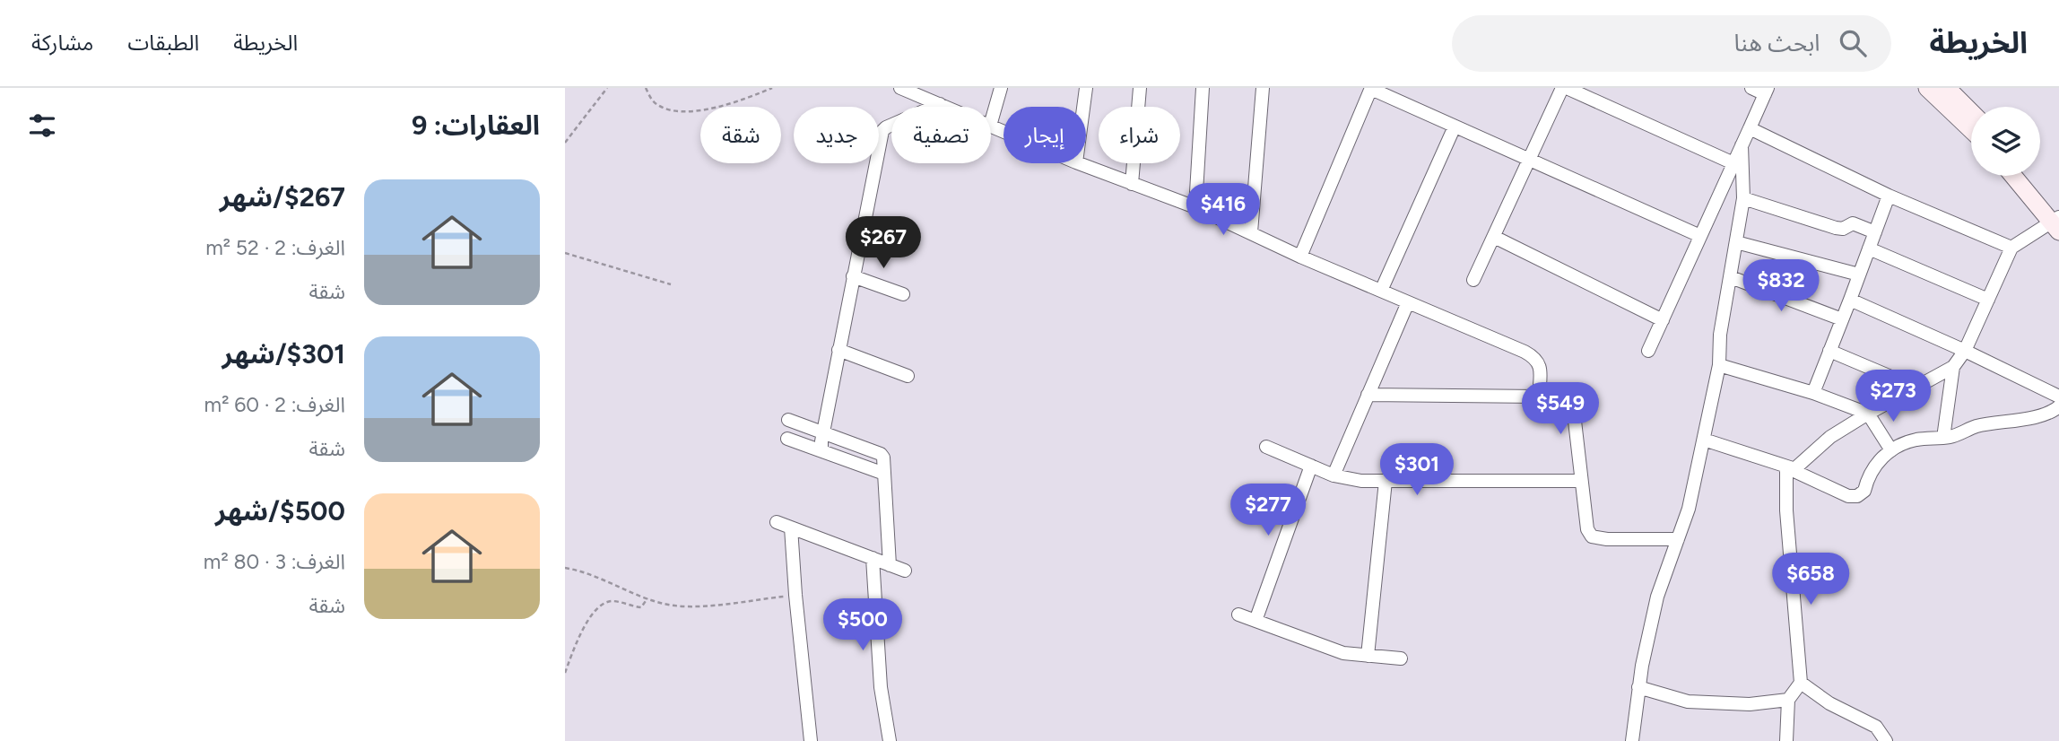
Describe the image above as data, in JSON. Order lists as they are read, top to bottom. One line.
{"page":{"header":"الخريطة","search":"ابحث هنا","nav":["الخريطة","الطبقات","مشاركة"],"heading":"العقارات: 9","chip":["شراء","إيجار","تصفية","جديد","شقة"],"list":[{"name":"$267/شهر","note":"الغرف: 2 · 52 m² · شقة"},{"name":"$301/شهر","note":"الغرف: 2 · 60 m² · شقة"},{"name":"$500/شهر","note":"الغرف: 3 · 80 m² · شقة"}],"price":["$416","$267","$832","$273","$549","$301","$277","$658","$500"]}}
